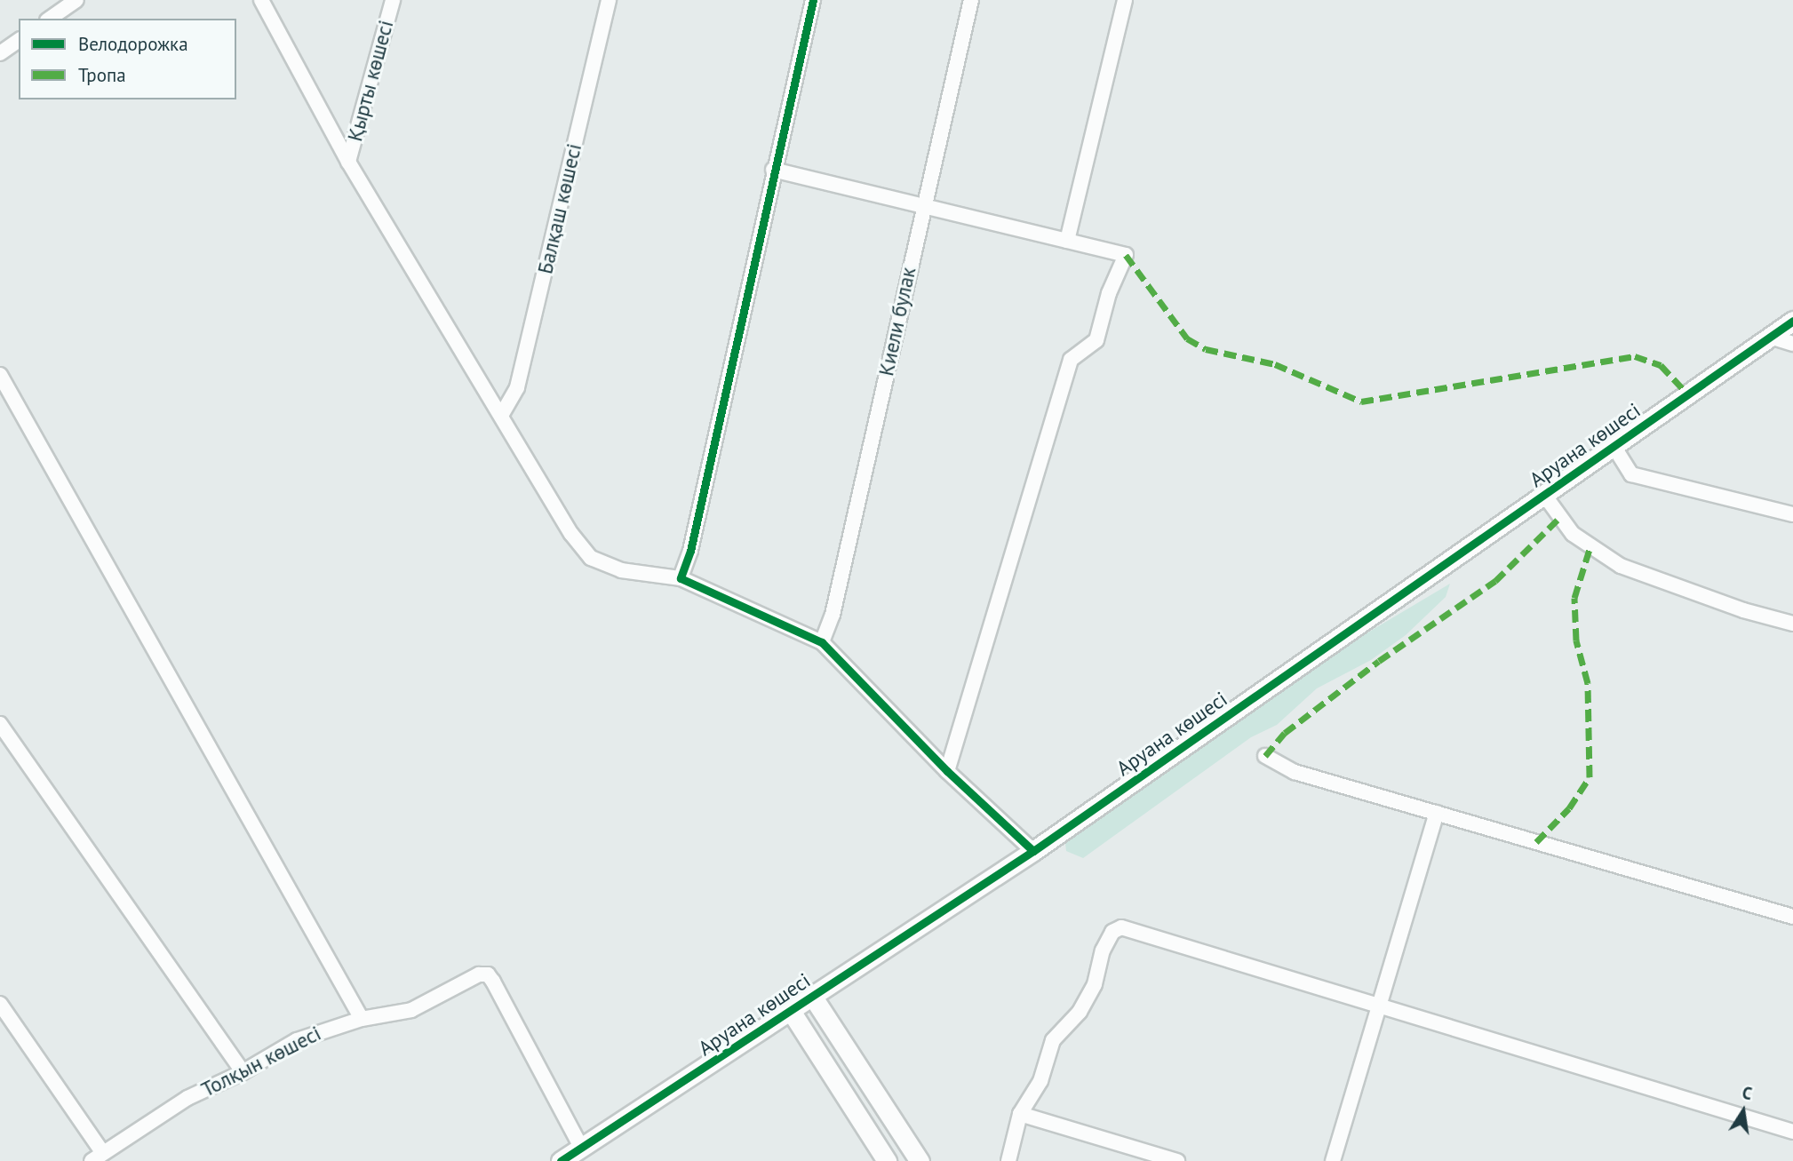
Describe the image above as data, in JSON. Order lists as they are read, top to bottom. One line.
{"streets":{"street":["Қырты көшесі","Балқаш көшесі","Киели булак","Аруана көшесі","Толқын көшесі"]},"crossings":[["Аруана көшесі","Толқын көшесі"]],"legend":["Велодорожка","Тропа"],"north":"top"}
